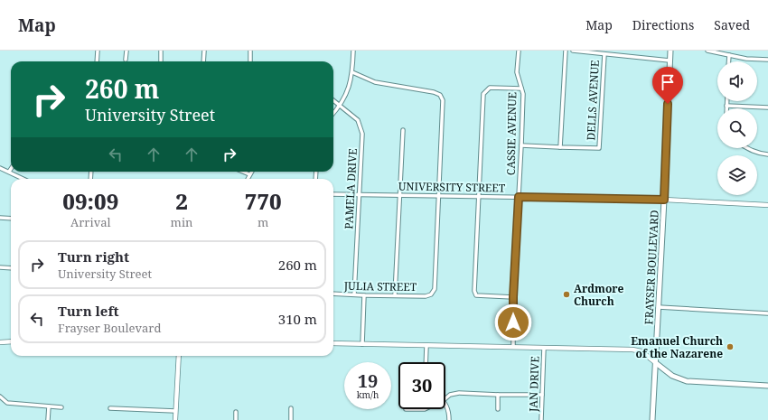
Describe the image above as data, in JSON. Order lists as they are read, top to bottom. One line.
{"streets":{"main road":["FRAYSER BOULEVARD"],"street":["DELLS AVENUE","CASSIE AVENUE","UNIVERSITY STREET","PAMELA DRIVE","JULIA STREET","JAN DRIVE"]},"crossings":[["CASSIE AVENUE","UNIVERSITY STREET"],["UNIVERSITY STREET","PAMELA DRIVE"],["UNIVERSITY STREET","FRAYSER BOULEVARD"],["UNIVERSITY STREET","JULIA STREET"],["PAMELA DRIVE","JULIA STREET"]],"places":["Ardmore Church","Emanuel Church of the Nazarene"],"page":{"header":"Map","nav":["Map","Directions","Saved"],"turn":["260 m","University Street"],"eta":["09:09","Arrival","2","min","770","m"],"list":[{"name":"Turn right","note":"University Street","value":"260 m"},{"name":"Turn left","note":"Frayser Boulevard","value":"310 m"}],"speed":"19 km/h","limit":"30"}}
